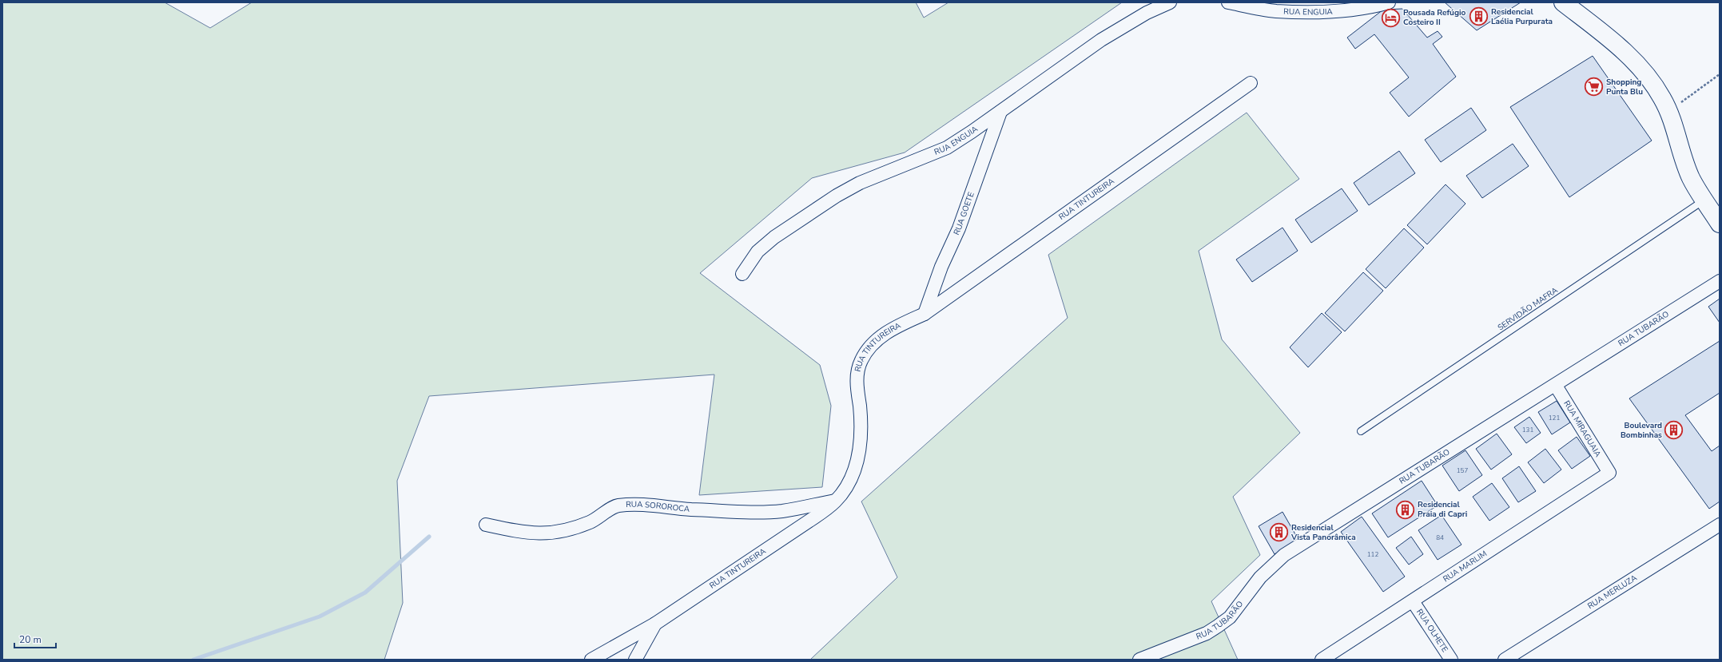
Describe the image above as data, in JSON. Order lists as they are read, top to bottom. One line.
{"streets":{"street":["RUA ENGUIA","RUA TINTUREIRA","RUA GOETE","RUA TUBARÃO","RUA MIRAGUAIA","RUA SOROROCA","RUA MARLIM","RUA MERLUZA","RUA OLHETE"],"lane":["SERVIDÃO MAFRA"]},"crossings":[["RUA ENGUIA","RUA GOETE"],["RUA TINTUREIRA","RUA GOETE"],["RUA TINTUREIRA","RUA SOROROCA"],["RUA TUBARÃO","RUA MIRAGUAIA"],["RUA MIRAGUAIA","RUA MARLIM"],["RUA MARLIM","RUA OLHETE"]],"places":{"building":["Residencial Laélia Purpurata","Boulevard Bombinhas","Residencial Praia di Capri","Residencial Vista Panorâmica"],"hotel":["Pousada Refúgio Costeiro II"],"supermarket":["Shopping Punta Blu"]},"house_numbers":["121","131","157","84","112"],"scale_bar":"20 m"}
